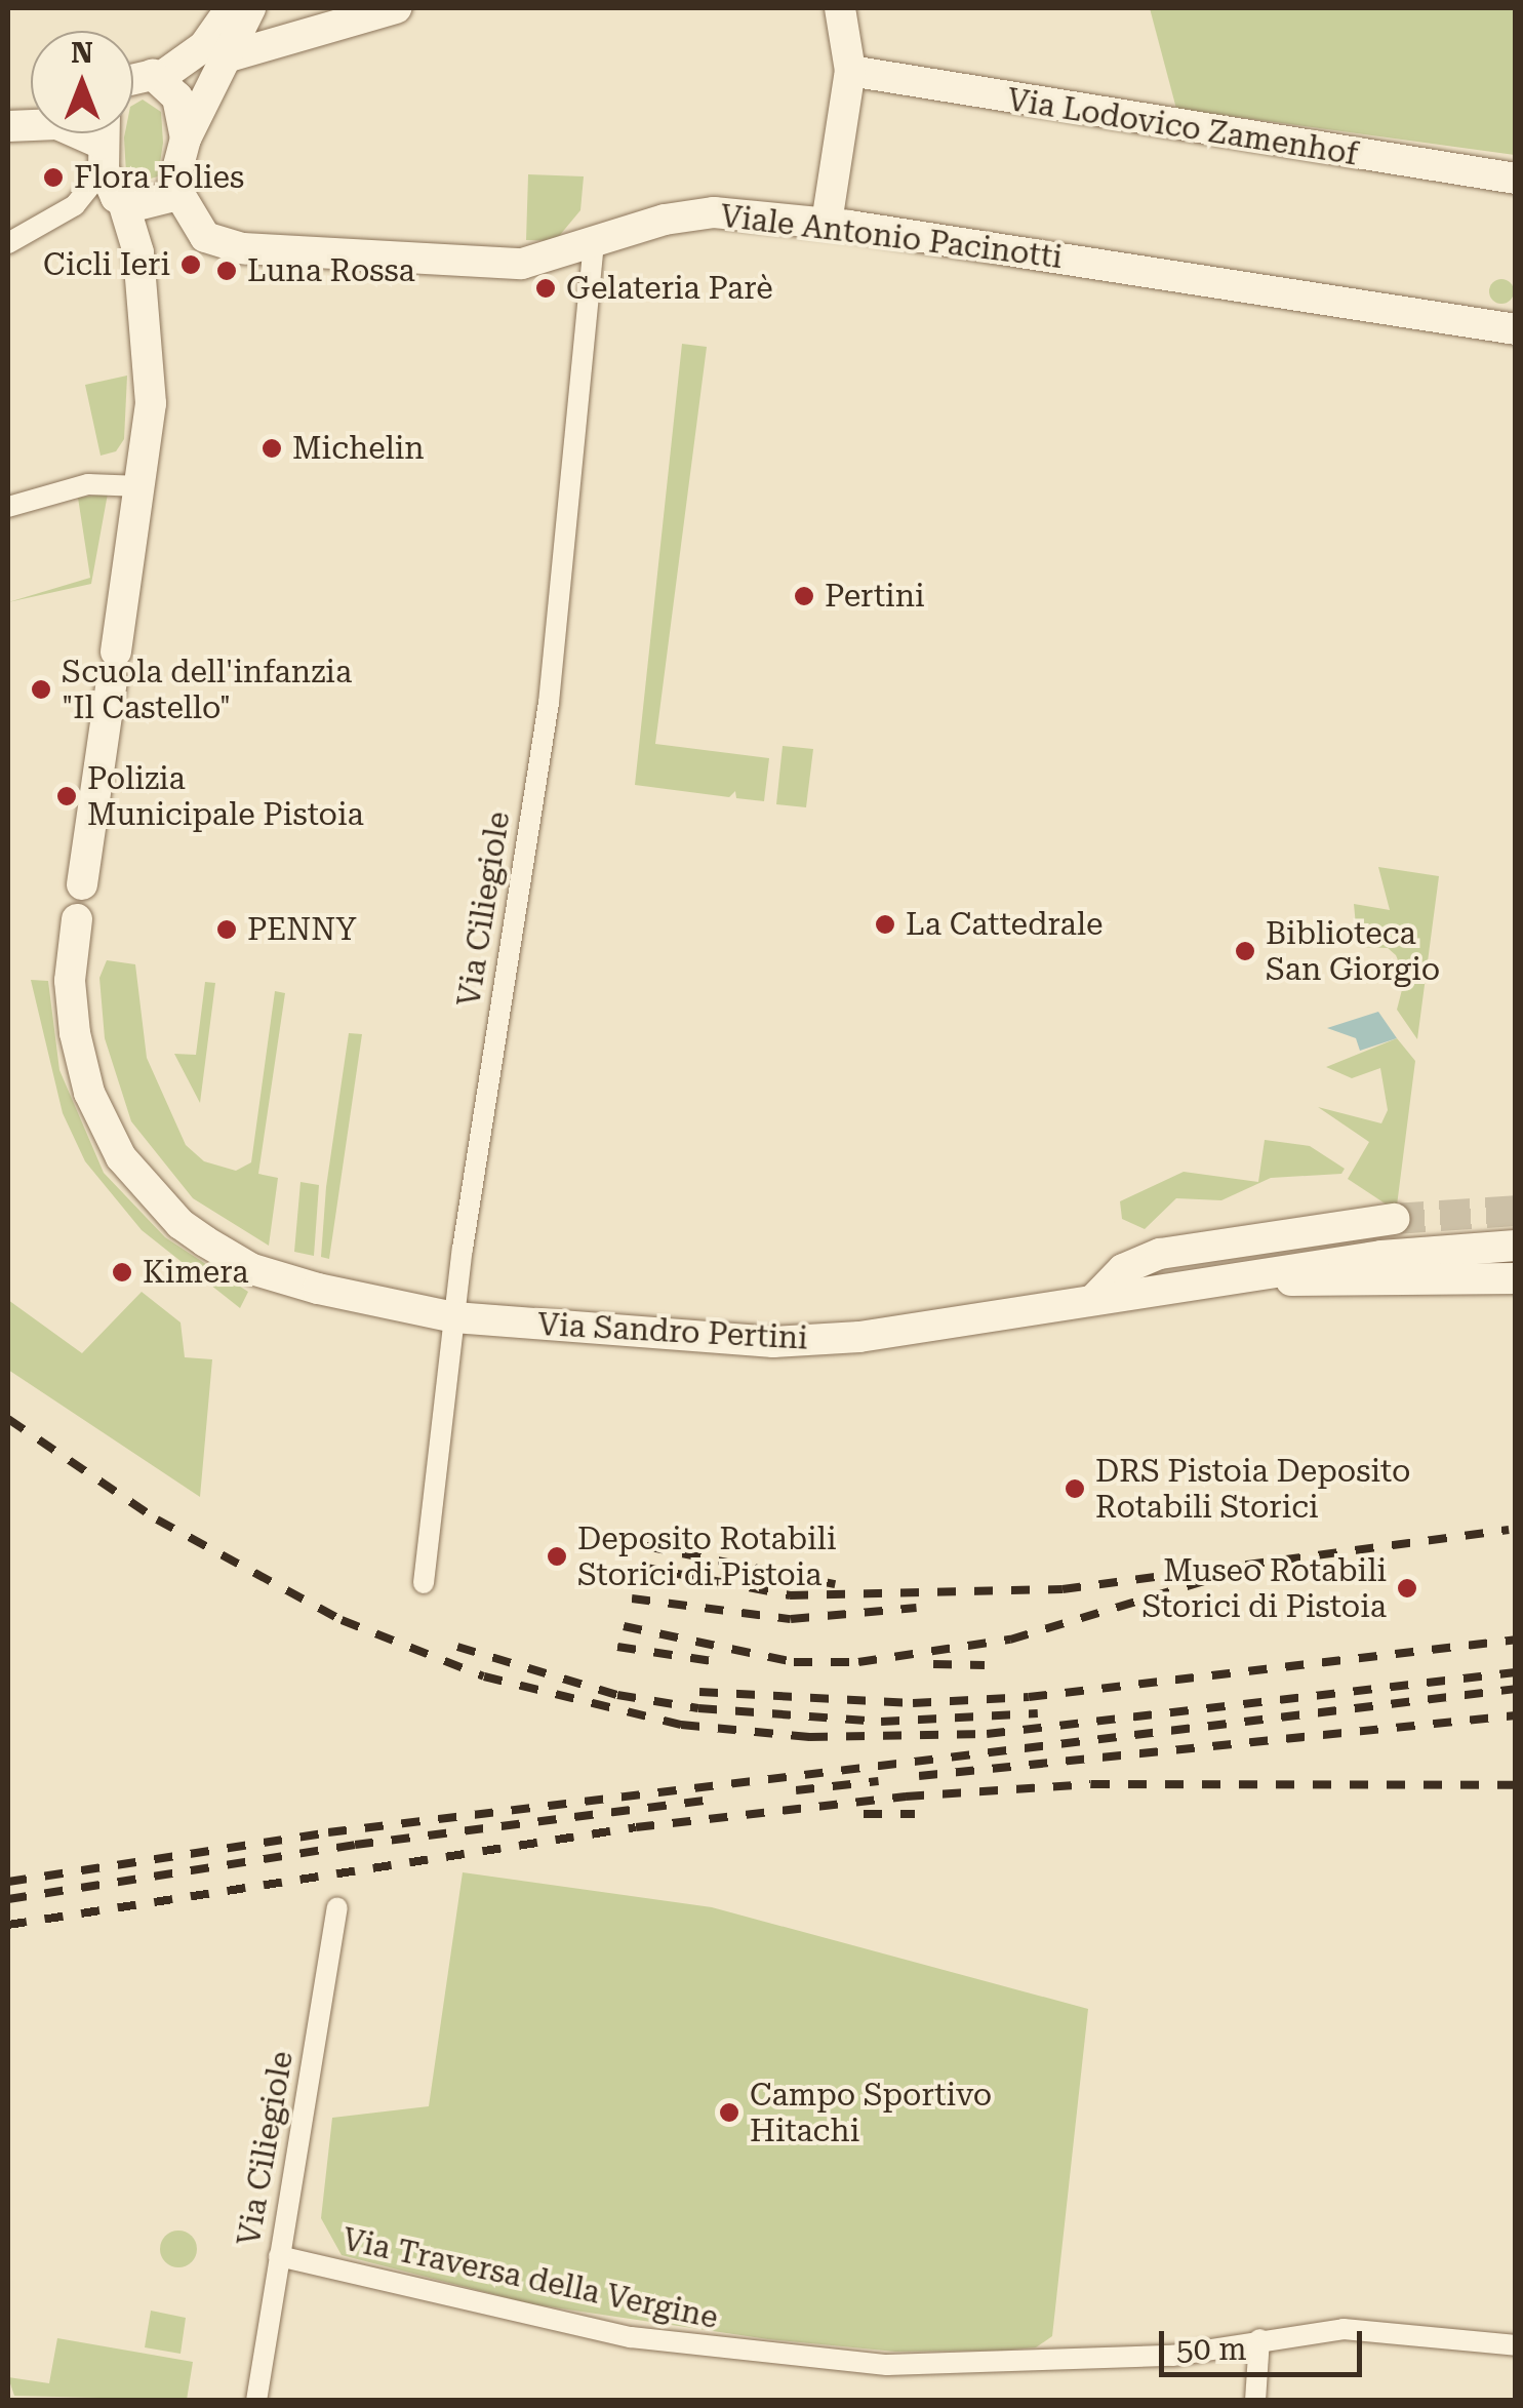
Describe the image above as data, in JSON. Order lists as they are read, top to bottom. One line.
{"streets":{"street":["Via Lodovico Zamenhof","Viale Antonio Pacinotti","Via Ciliegiole","Via Sandro Pertini","Via Traversa della Vergine"]},"crossings":[["Viale Antonio Pacinotti","Via Ciliegiole"],["Via Ciliegiole","Via Sandro Pertini"],["Via Ciliegiole","Via Traversa della Vergine"]],"places":["Flora Folies","Cicli Ieri","Luna Rossa","Gelateria Parè","Michelin","Pertini","Scuola dell'infanzia \"Il Castello\"","Polizia Municipale Pistoia","La Cattedrale","PENNY","Biblioteca San Giorgio","Kimera","DRS Pistoia Deposito Rotabili Storici","Deposito Rotabili Storici di Pistoia","Museo Rotabili Storici di Pistoia","Campo Sportivo Hitachi"],"scale_bar":"50 m","north":"top"}
